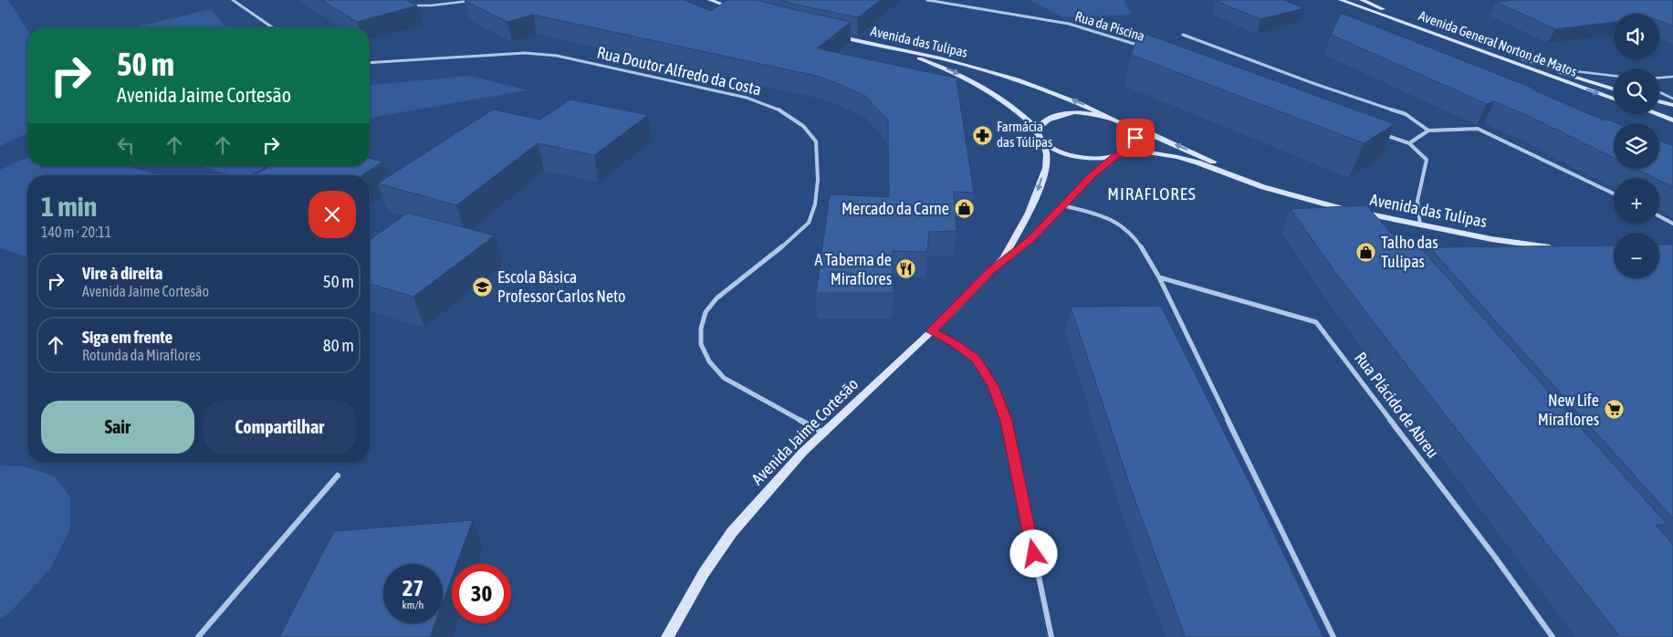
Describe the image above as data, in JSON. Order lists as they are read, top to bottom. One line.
{"streets":{"street":["Rua da Piscina","Avenida das Tulipas","Avenida General Norton de Matos","Rua Doutor Alfredo da Costa","Rua Plácido de Abreu","Avenida Jaime Cortesão"]},"crossings":[["Rua Doutor Alfredo da Costa","Avenida Jaime Cortesão"]],"districts":["MIRAFLORES"],"places":{"pharmacy":["Farmácia das Túlipas"],"shop":["Mercado da Carne","Talho das Tulipas"],"restaurant":["A Taberna de Miraflores"],"school or university":["Escola Básica Professor Carlos Neto"],"supermarket":["New Life Miraflores"]},"page":{"map_buttons":["+","−"],"turn":["50 m","Avenida Jaime Cortesão"],"heading":["1 min","140 m · 20:11"],"list":[{"name":"Vire à direita","note":"Avenida Jaime Cortesão","value":"50 m"},{"name":"Siga em frente","note":"Rotunda da Miraflores","value":"80 m"}],"buttons":["Sair","Compartilhar"],"speed":"27 km/h","limit":"30"}}
